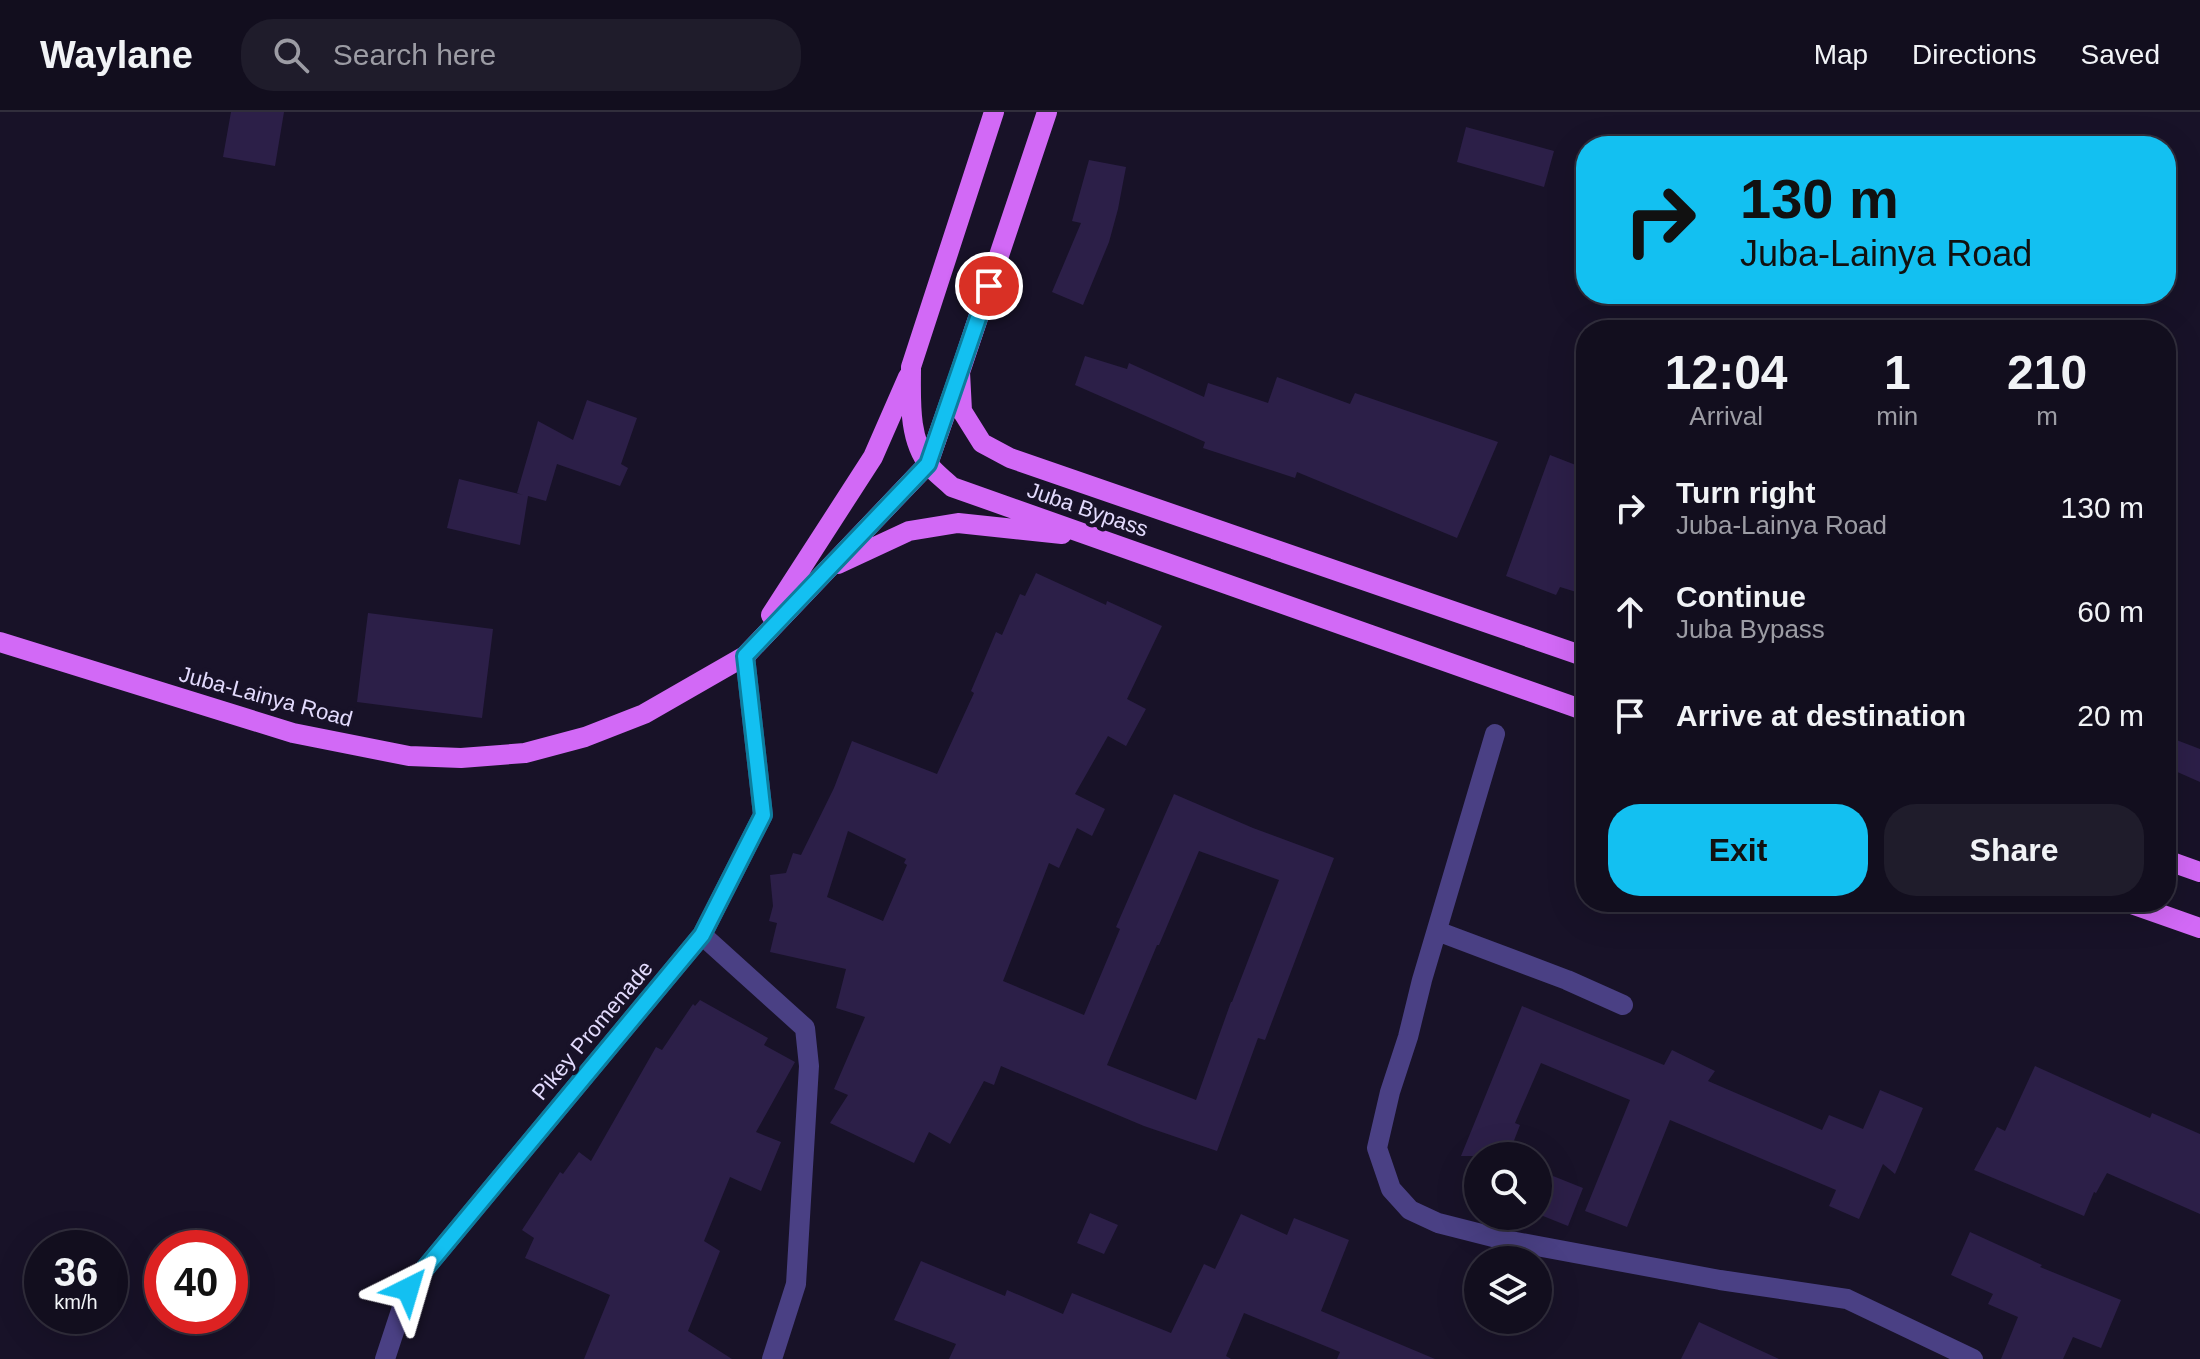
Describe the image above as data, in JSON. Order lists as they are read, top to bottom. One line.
{"streets":{"main road":["Juba Bypass","Juba-Lainya Road"],"street":["Pikey Promenade"]},"crossings":[["Juba Bypass","Juba-Lainya Road"],["Juba-Lainya Road","Pikey Promenade"]],"page":{"header":"Waylane","search":"Search here","nav":["Map","Directions","Saved"],"turn":["130 m","Juba-Lainya Road"],"eta":["12:04","Arrival","1","min","210","m"],"list":[{"name":"Turn right","note":"Juba-Lainya Road","value":"130 m"},{"name":"Continue","note":"Juba Bypass","value":"60 m"},{"name":"Arrive at destination","value":"20 m"}],"buttons":["Exit","Share"],"speed":"36 km/h","limit":"40"}}
